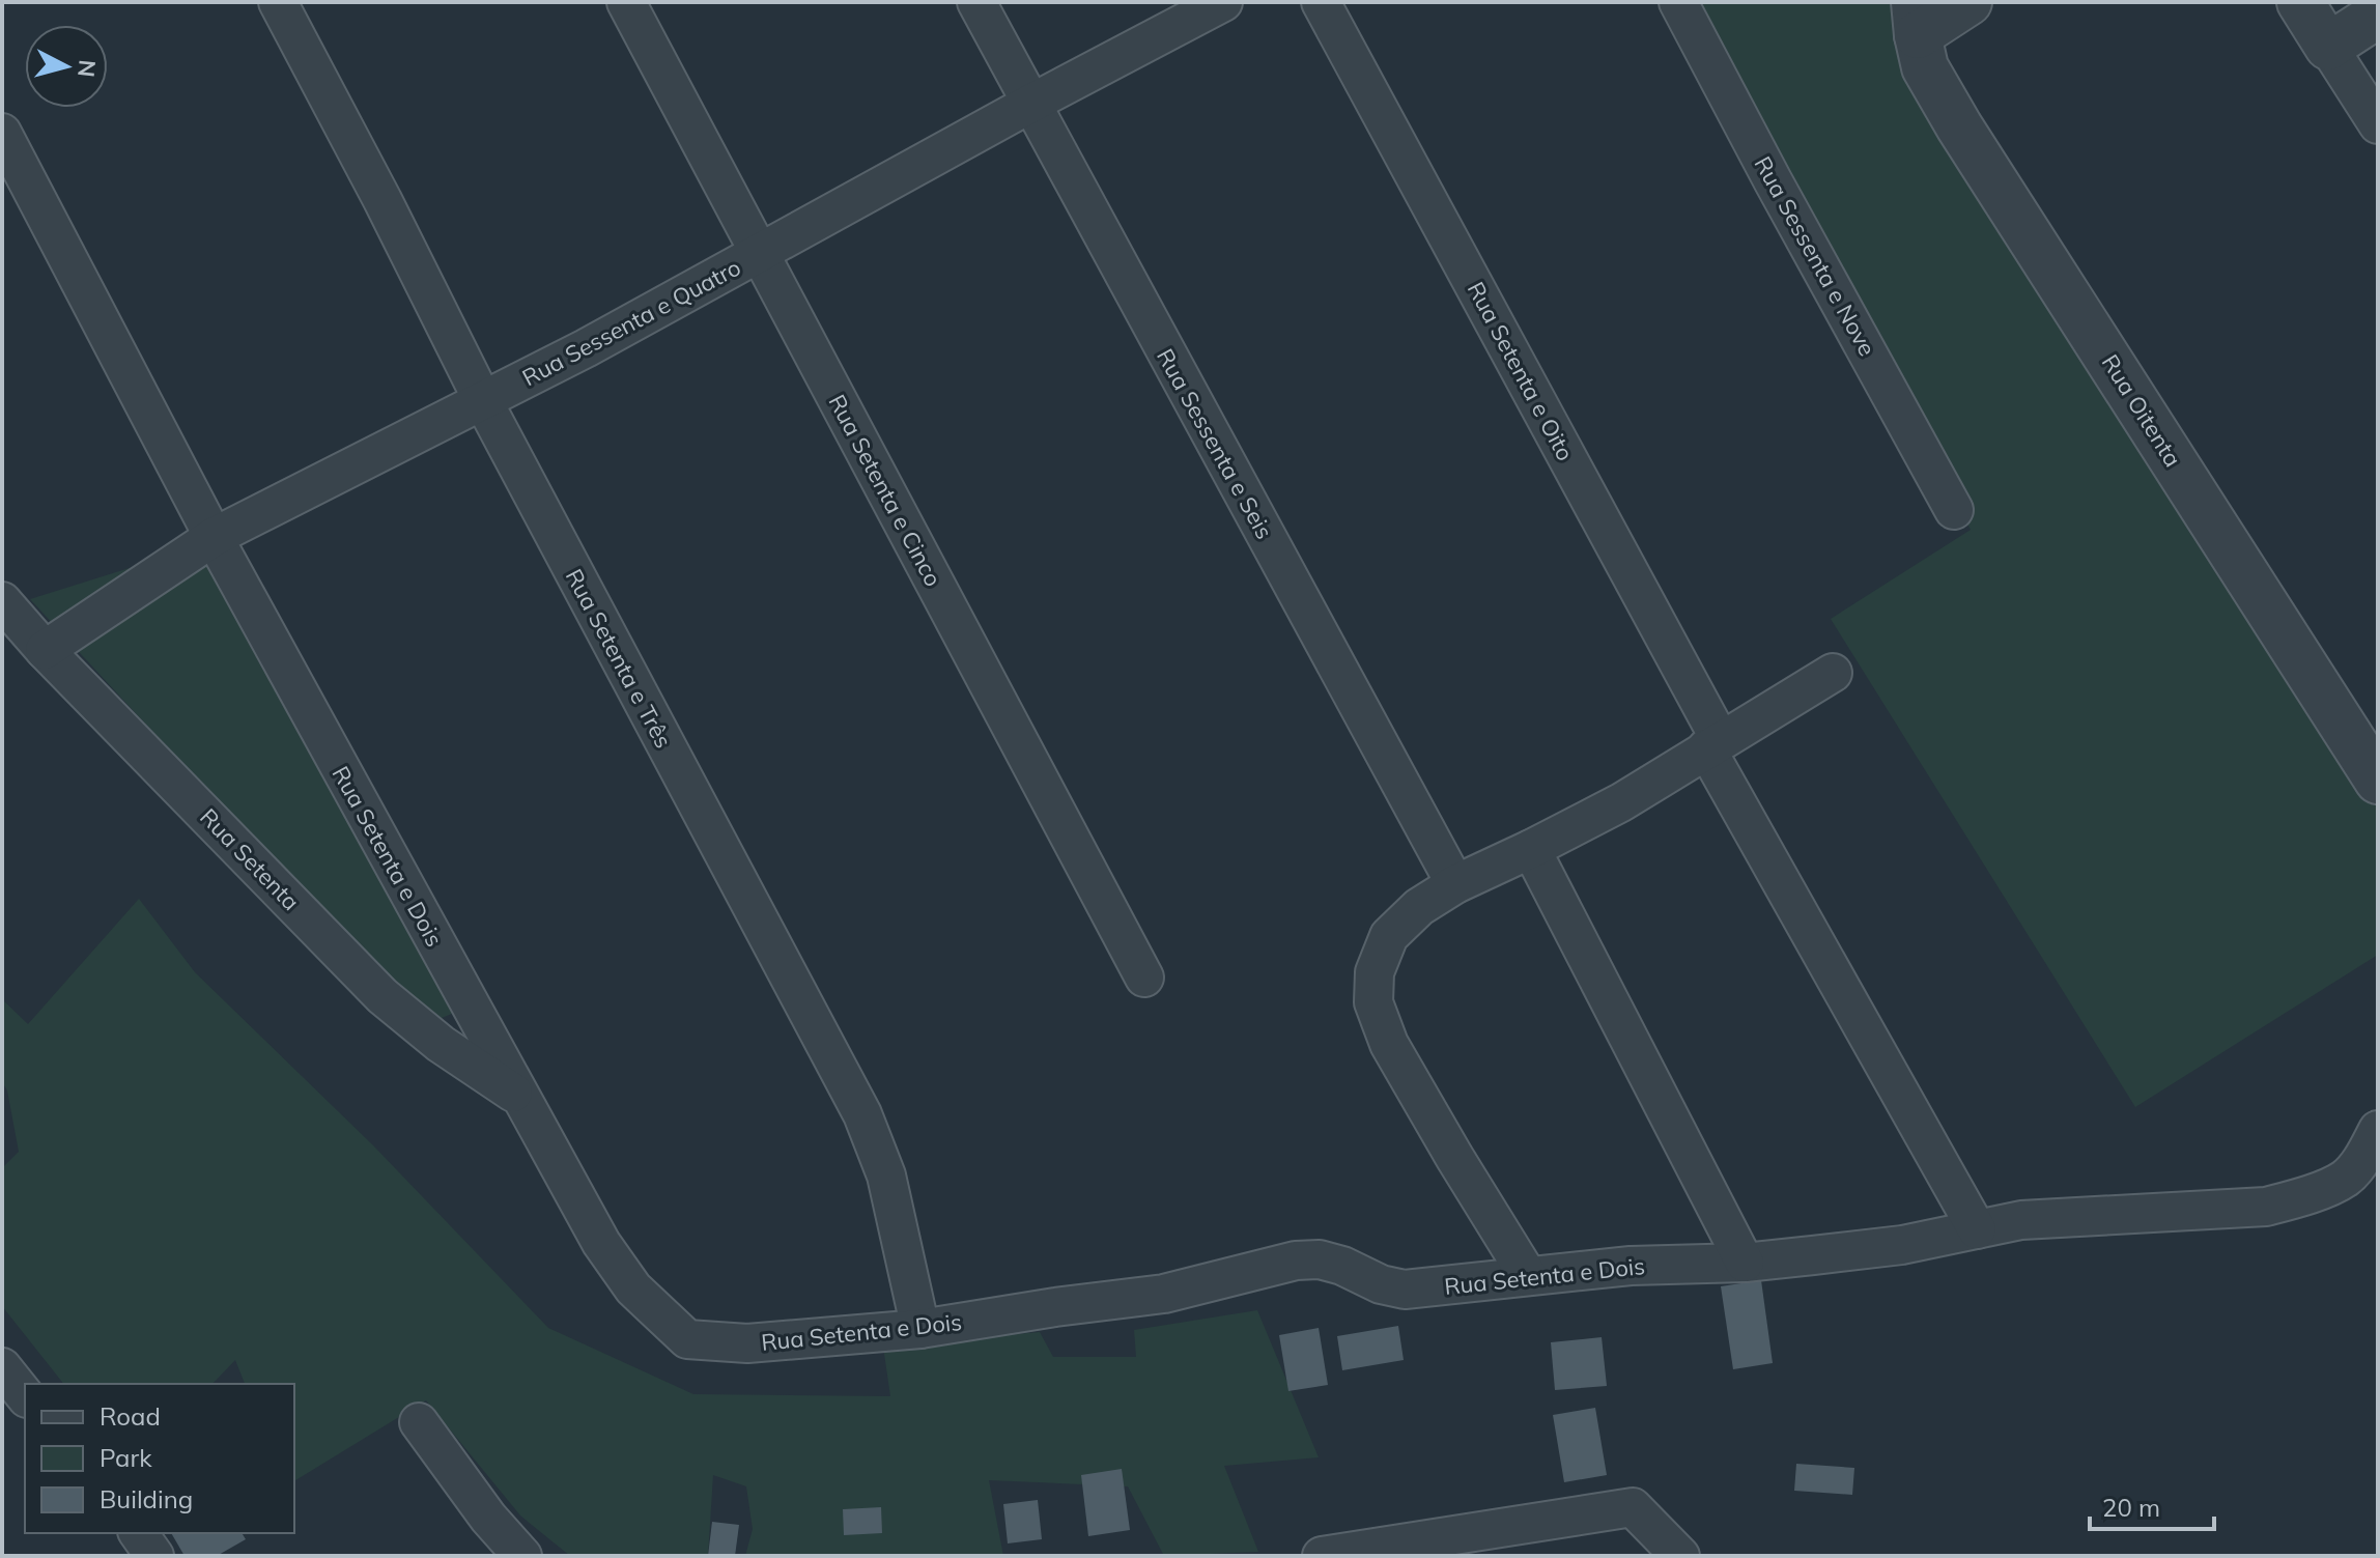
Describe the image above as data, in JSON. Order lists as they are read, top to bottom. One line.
{"streets":{"street":["Rua Sessenta e Nove","Rua Sessenta e Quatro","Rua Setenta e Oito","Rua Oitenta","Rua Sessenta e Seis","Rua Setenta e Cinco","Rua Setenta e Três","Rua Setenta e Dois","Rua Setenta"]},"crossings":[["Rua Sessenta e Quatro","Rua Sessenta e Seis"],["Rua Sessenta e Quatro","Rua Setenta e Cinco"],["Rua Sessenta e Quatro","Rua Setenta e Três"],["Rua Sessenta e Quatro","Rua Setenta e Dois"],["Rua Sessenta e Quatro","Rua Setenta"],["Rua Setenta e Oito","Rua Setenta e Dois"],["Rua Setenta e Três","Rua Setenta e Dois"],["Rua Setenta e Dois","Rua Setenta"]],"legend":["Road","Park","Building"],"scale_bar":"20 m","north":"right"}
